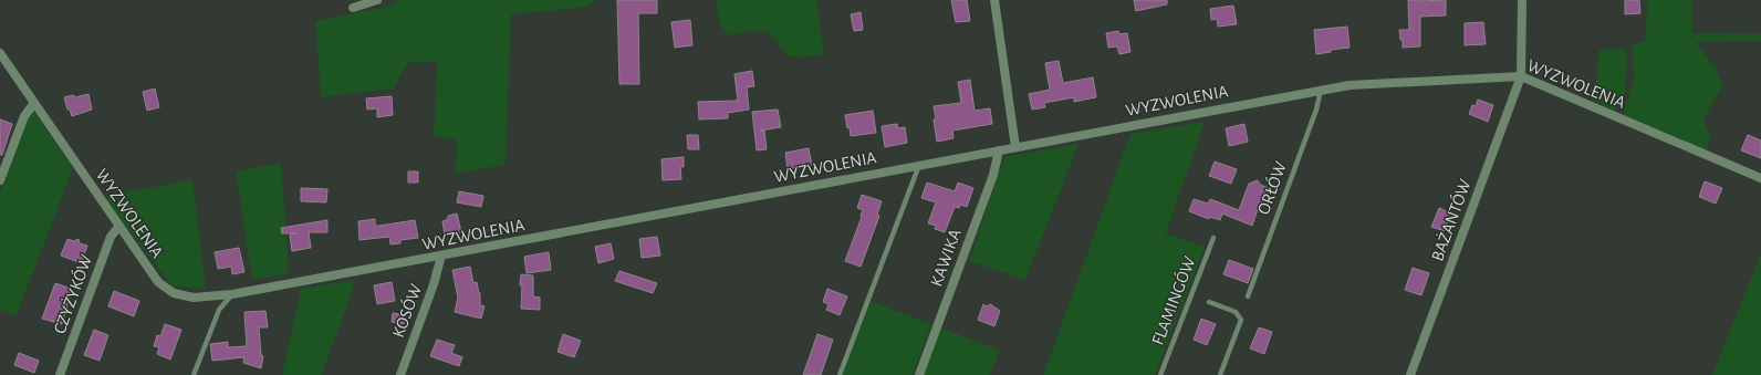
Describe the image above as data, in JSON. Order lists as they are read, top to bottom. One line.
{"streets":{"street":["WYZWOLENIA","BAŻANTÓW","KAWIKA","CZYŻYKÓW","KOSÓW"],"lane":["ORŁÓW","FLAMINGÓW"]},"crossings":[["WYZWOLENIA","ORŁÓW"],["WYZWOLENIA","BAŻANTÓW"],["WYZWOLENIA","KAWIKA"],["WYZWOLENIA","CZYŻYKÓW"],["WYZWOLENIA","KOSÓW"]]}
